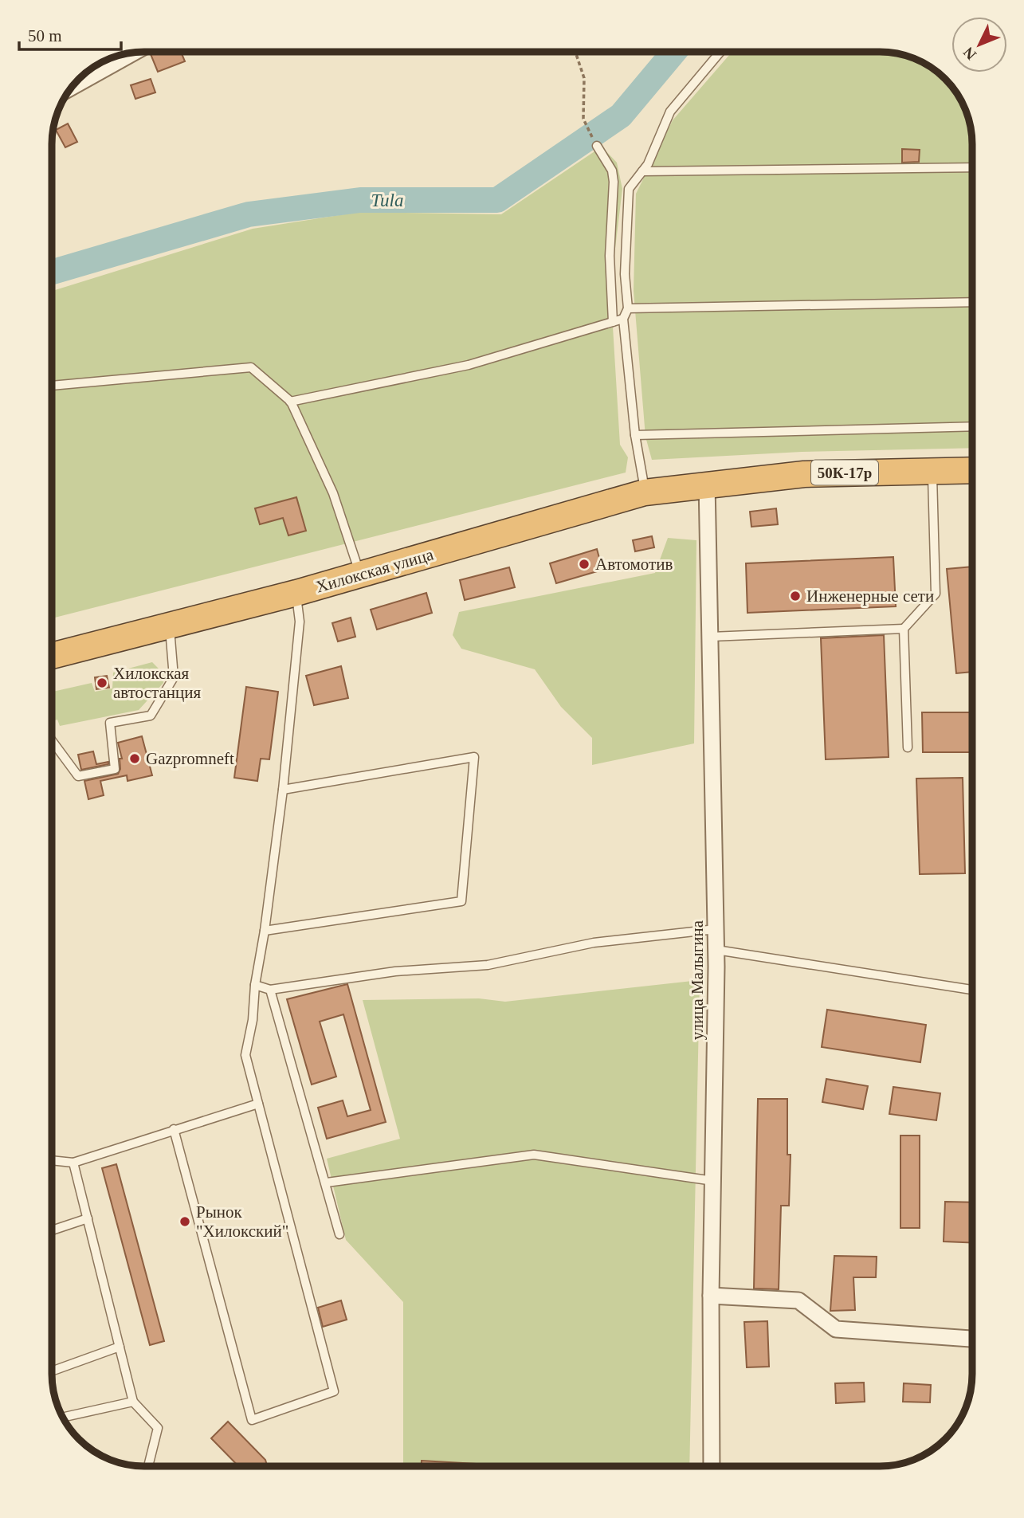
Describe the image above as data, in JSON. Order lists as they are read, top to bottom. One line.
{"streets":{"highway":["50К-17р","Хилокская улица"],"street":["улица Малыгина"]},"crossings":[["50К-17р","Хилокская улица"],["50К-17р","улица Малыгина"],["Хилокская улица","улица Малыгина"]],"water":["Tula"],"places":["Автомотив","Инженерные сети","Хилокская автостанция","Gazpromneft","Рынок \"Хилокский\""],"scale_bar":"50 m","north":"bottom left"}
